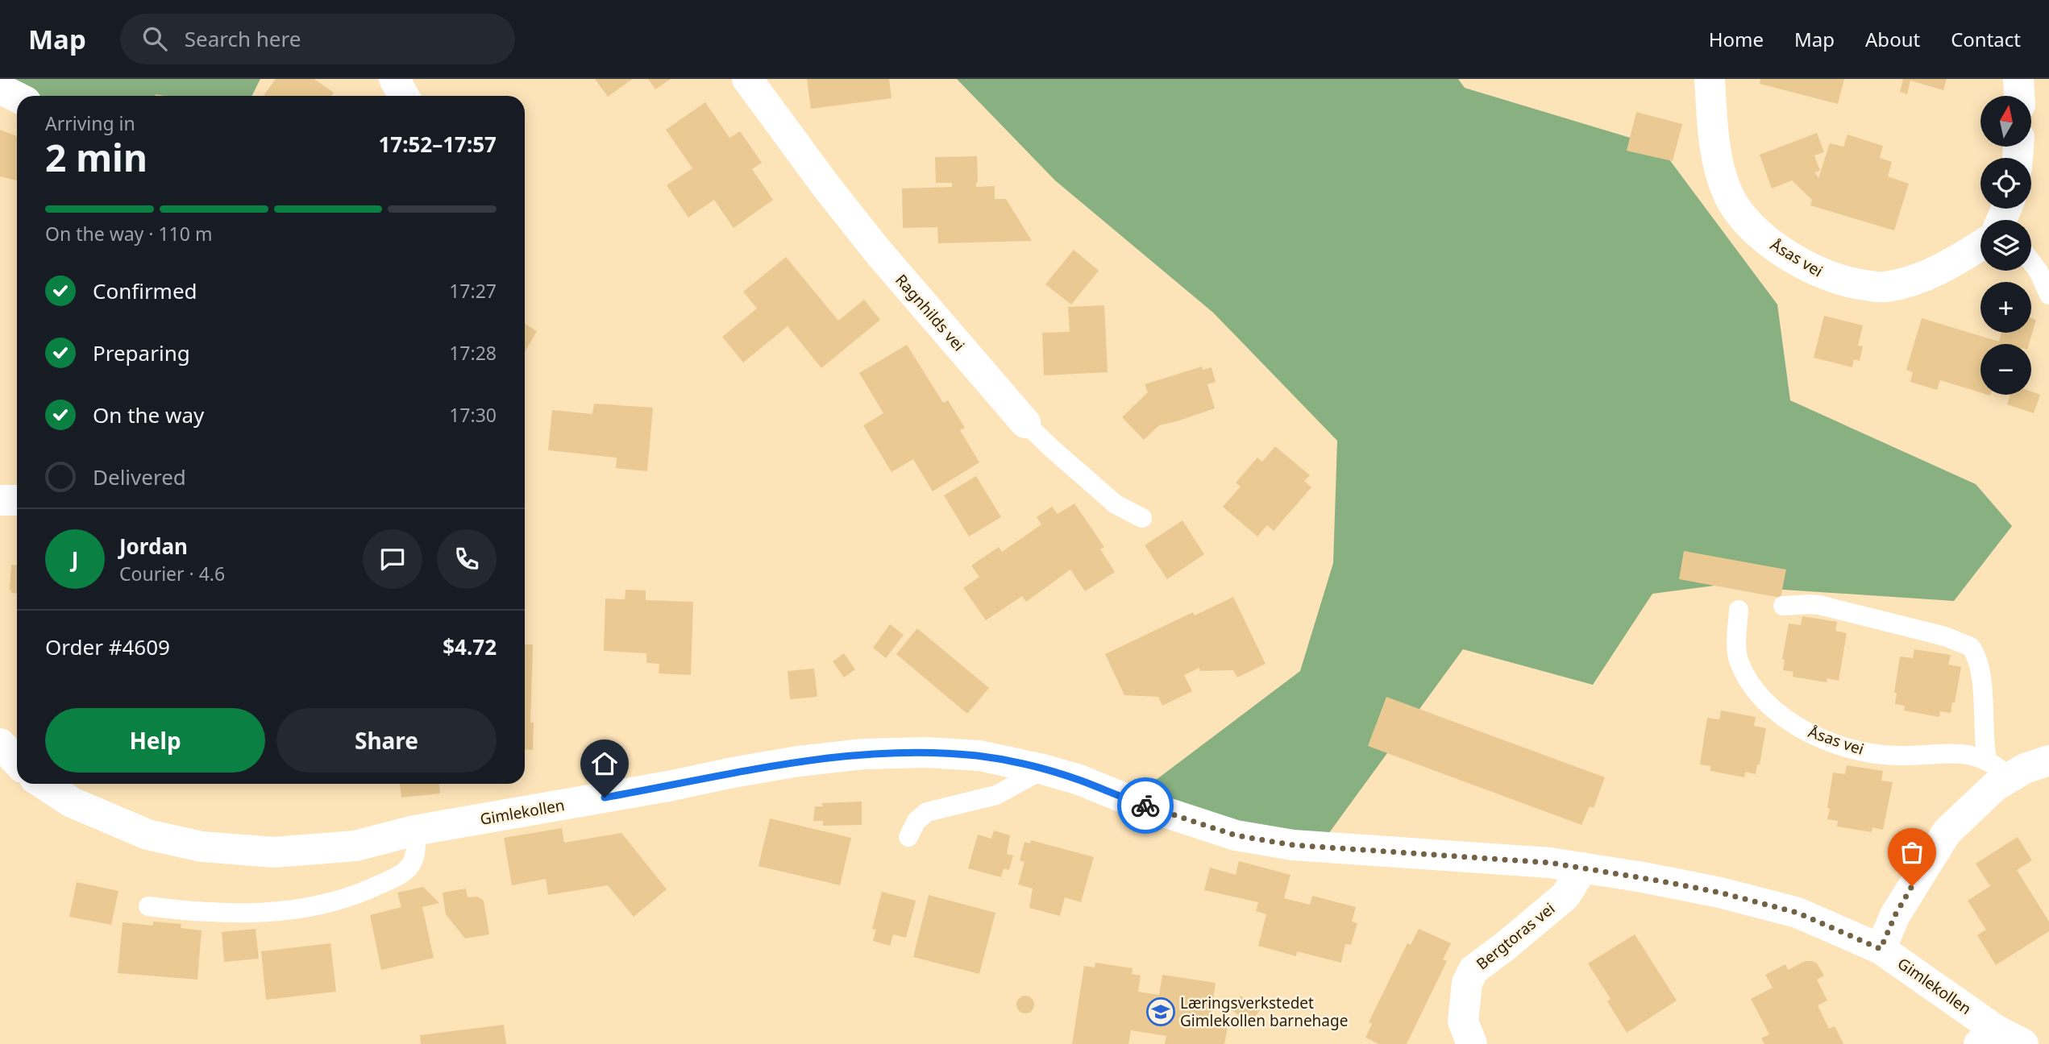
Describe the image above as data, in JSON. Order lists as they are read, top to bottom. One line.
{"streets":{"street":["Åsas vei","Ragnhilds vei","Gimlekollen","Bergtoras vei"]},"crossings":[["Gimlekollen","Bergtoras vei"]],"places":{"school or university":["Læringsverkstedet Gimlekollen barnehage"]},"north":"top","page":{"header":"Map","search":"Search here","nav":["Home","Map","About","Contact"],"map_buttons":["+","−"],"heading":["2 min","Arriving in","17:52–17:57"],"panel":["Jordan","Courier · 4.6","Order #4609","$4.72"],"bar":"On the way · 110 m","list":[["Confirmed","17:27"],["Preparing","17:28"],["On the way","17:30"],"Delivered"],"round":"J","buttons":["Help","Share"]}}
